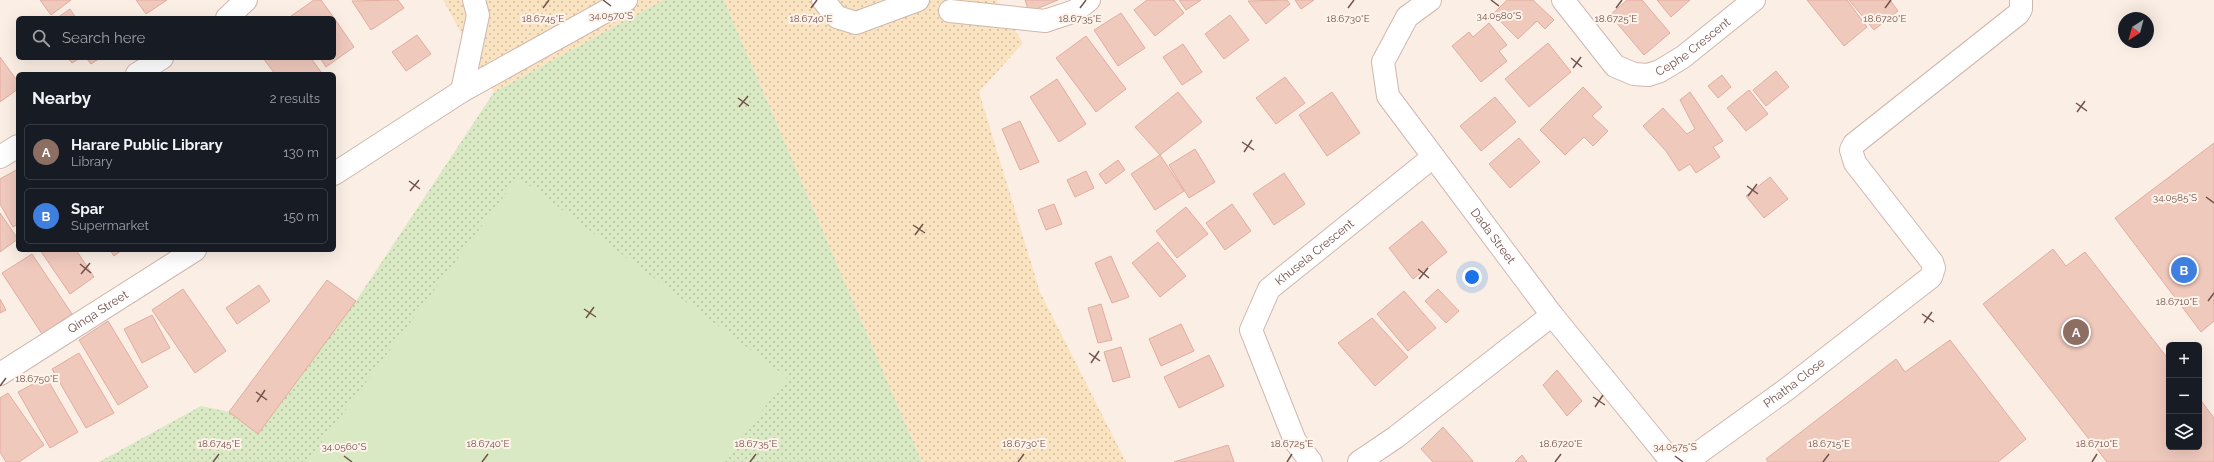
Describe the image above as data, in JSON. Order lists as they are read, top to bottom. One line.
{"streets":{"street":["Cephe Crescent","Dada Street","Khusela Crescent","Qinqa Street","Phatha Close"]},"crossings":[["Dada Street","Khusela Crescent"]],"north":"bottom left","page":{"search":"Search here","heading":["Nearby","2 results"],"list":[{"mark":"A","name":"Harare Public Library","note":"Library","value":"130 m"},{"mark":"B","name":"Spar","note":"Supermarket","value":"150 m"}],"pins":["B","A"],"map_buttons":["+","−"]},"coordinates":["34.0570°S","34.0580°S","18.6725°E","18.6720°E","18.6745°E","18.6740°E","18.6735°E","18.6730°E","34.0585°S","18.6710°E","18.6750°E","18.6715°E","34.0560°S","34.0575°S"]}
